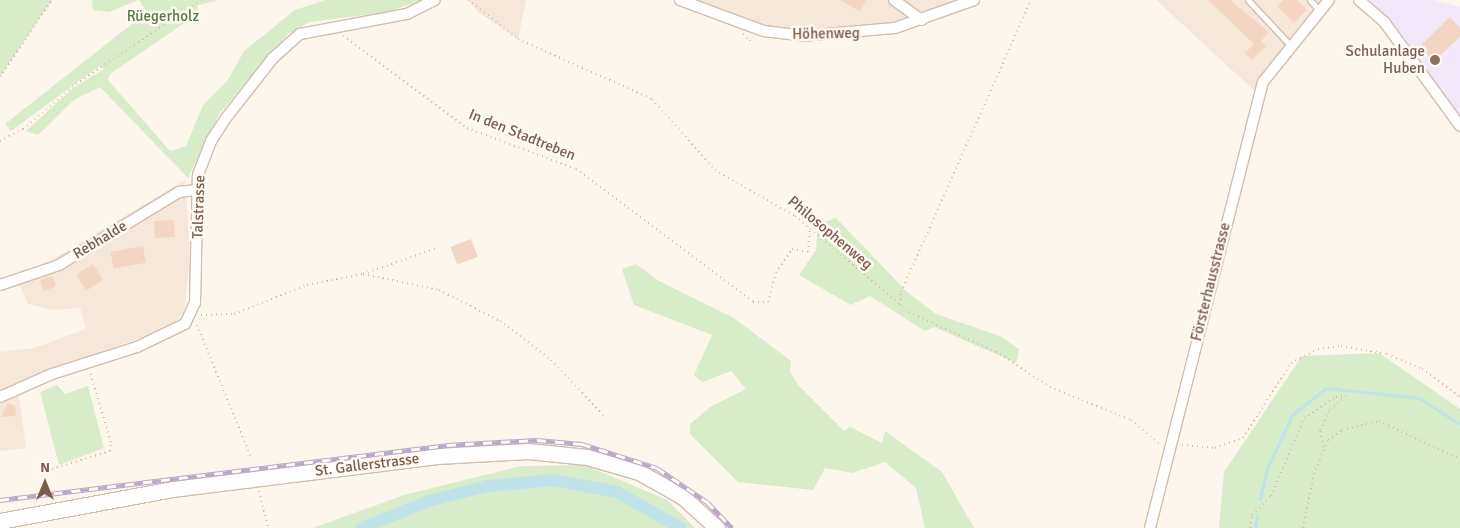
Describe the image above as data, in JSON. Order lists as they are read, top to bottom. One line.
{"streets":{"main road":["St. Gallerstrasse"],"street":["Höhenweg","Talstrasse","Rebhalde","Försterhausstrasse"],"path":["In den Stadtreben","Philosophenweg"]},"crossings":[["In den Stadtreben","Talstrasse"],["In den Stadtreben","Philosophenweg"],["Talstrasse","Rebhalde"],["Philosophenweg","Försterhausstrasse"]],"parks":["Rüegerholz"],"places":["Schulanlage Huben"],"north":"top"}
